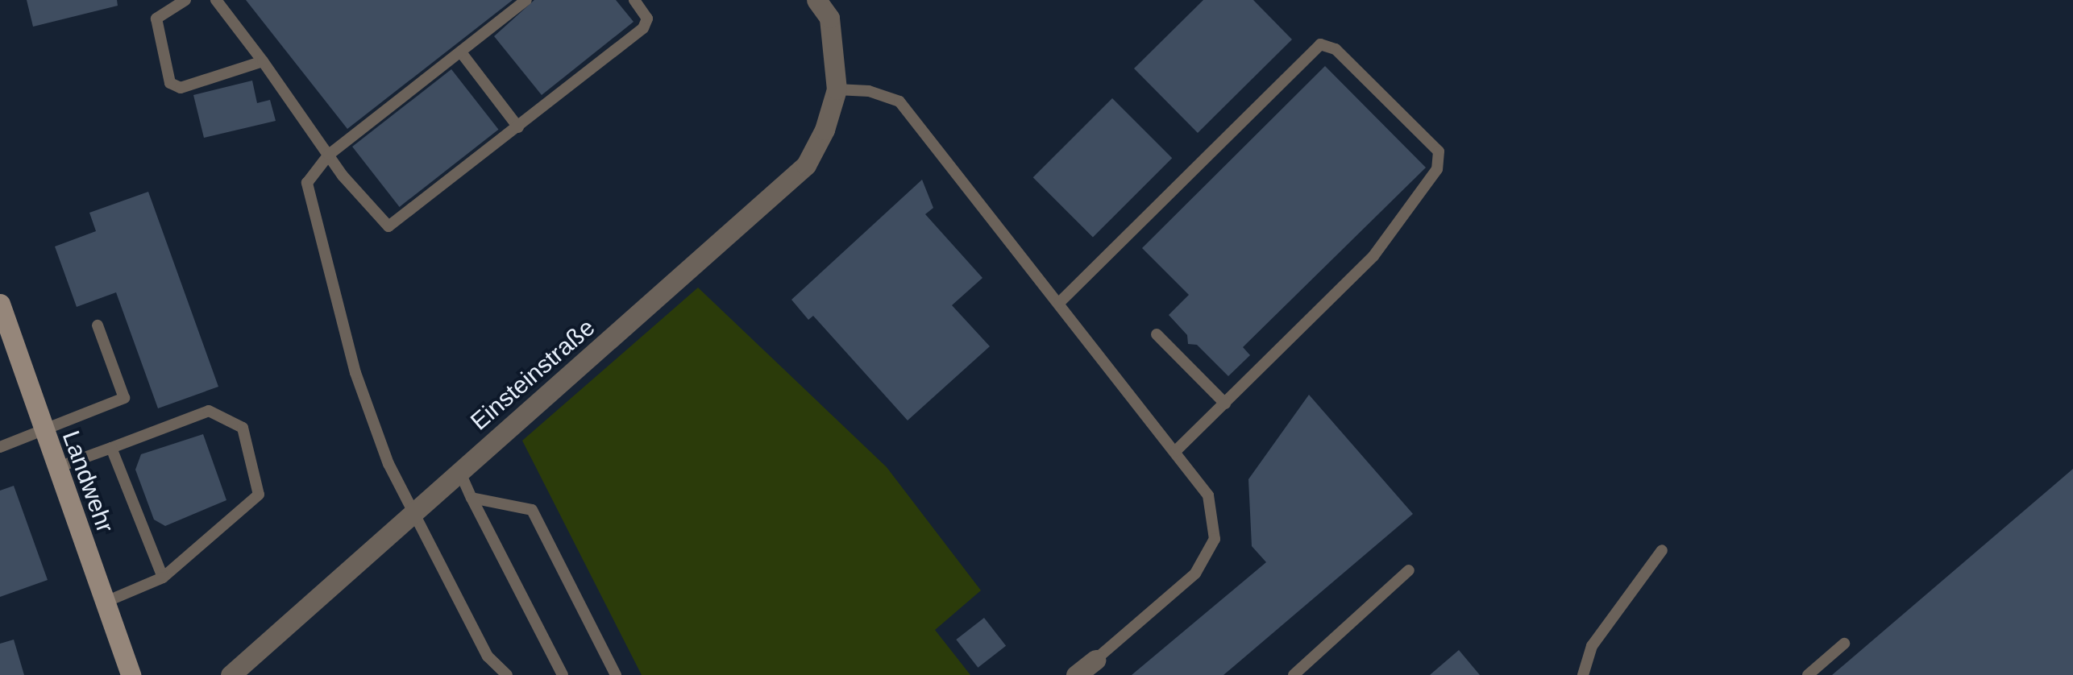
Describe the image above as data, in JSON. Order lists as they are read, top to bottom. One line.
{"streets":{"main road":["Landwehr"],"street":["Einsteinstraße"]}}
